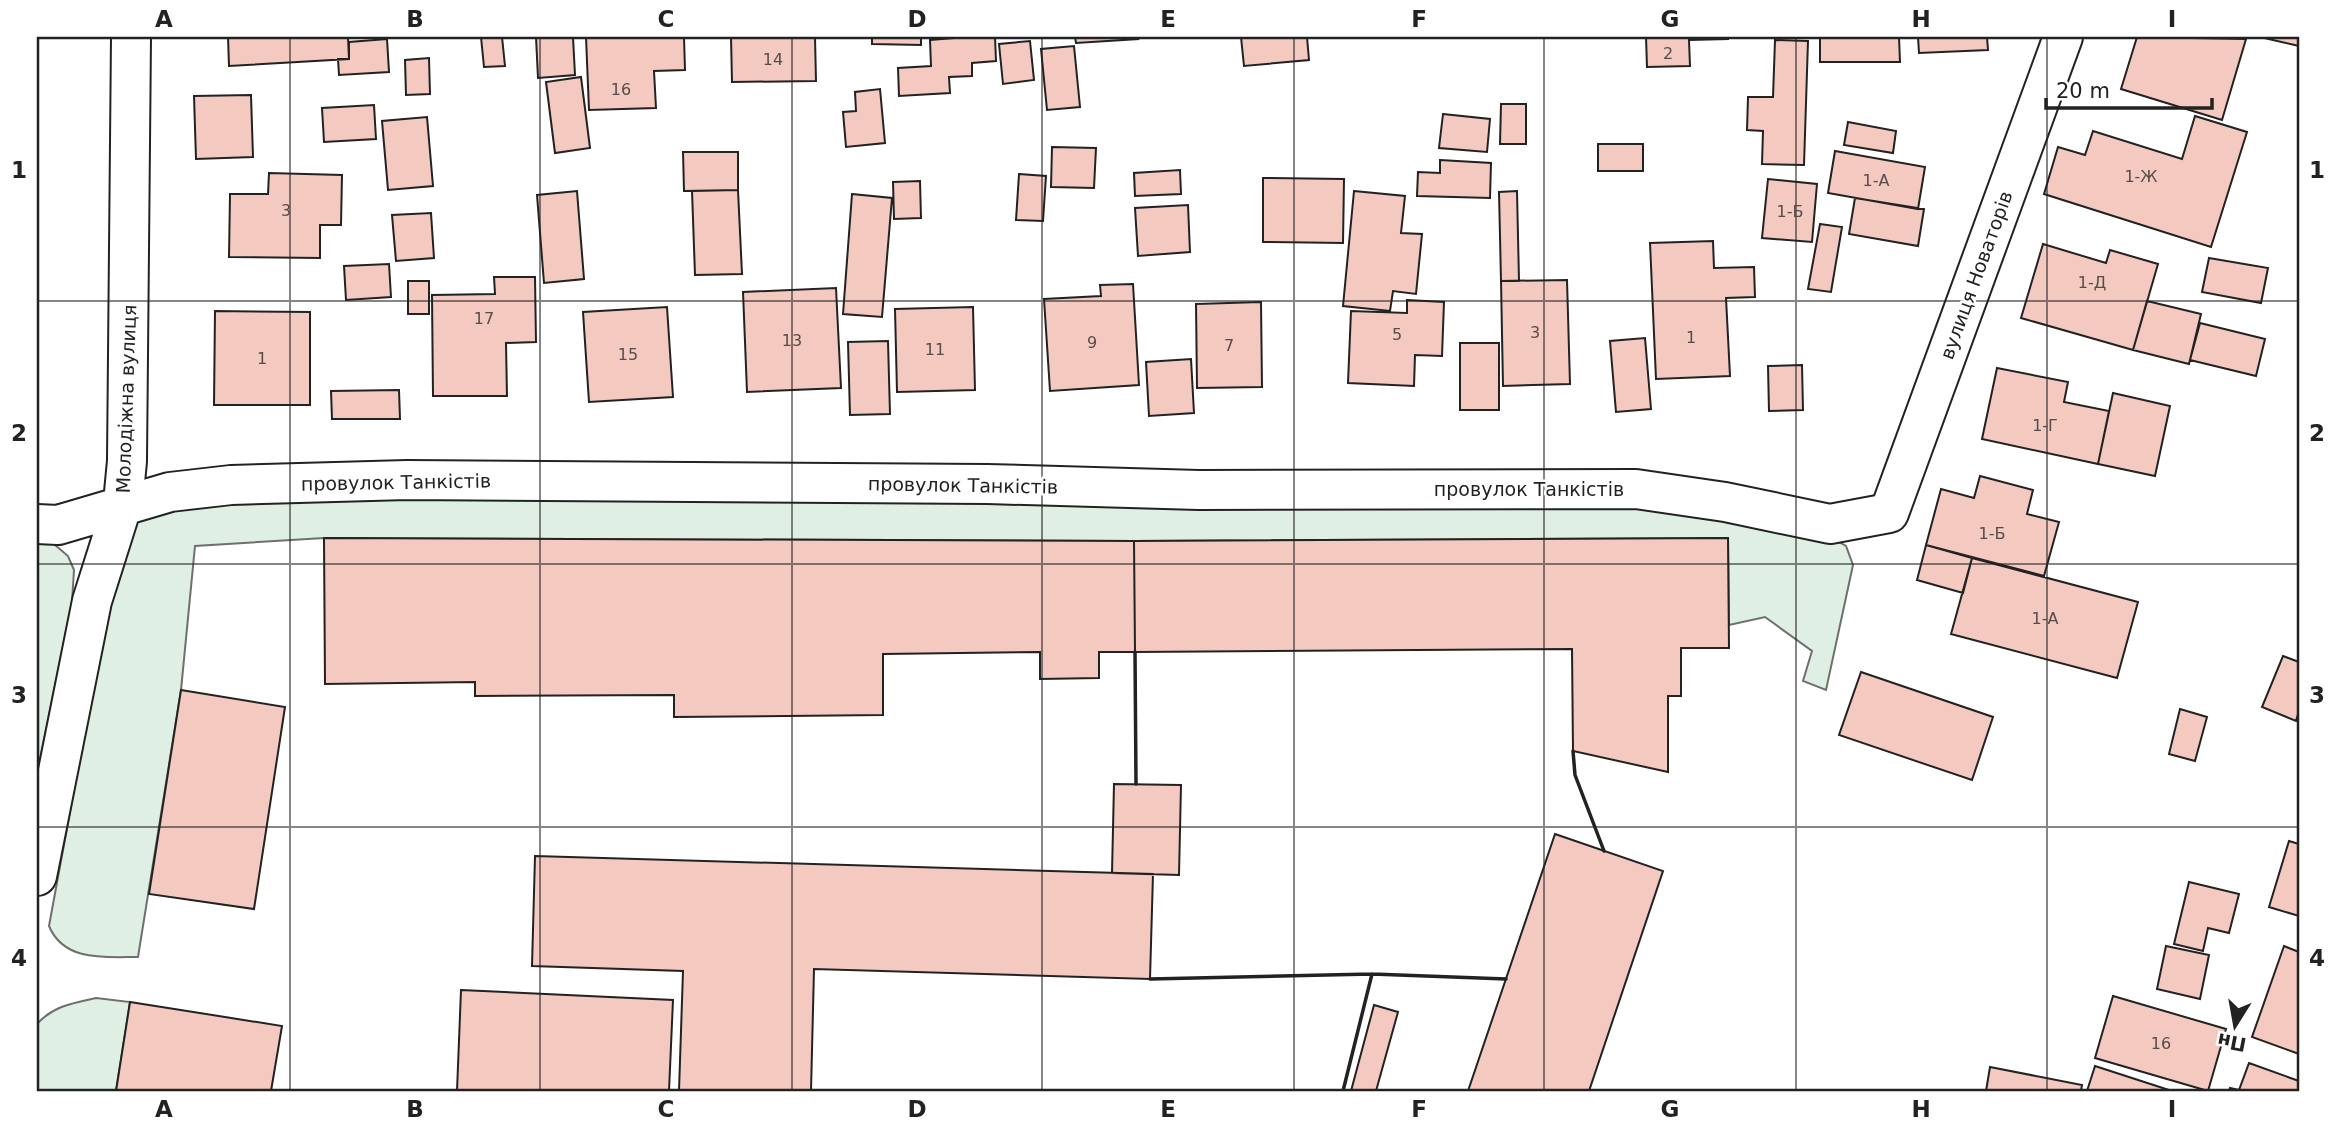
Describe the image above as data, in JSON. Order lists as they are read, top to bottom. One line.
{"streets":{"street":["вулиця Новаторів","Молодіжна вулиця","провулок Танкістів"]},"crossings":[["вулиця Новаторів","провулок Танкістів"],["Молодіжна вулиця","провулок Танкістів"]],"house_numbers":["2","14","16","1-Ж","1-А","3","1-Б","1-Д","17","3","5","1","13","9","7","11","15","1","1-Г","1-Б","1-А","16"],"scale_bar":"20 m","north":"bottom","grid":{"columns":["A","B","C","D","E","F","G","H","I"],"rows":["1","2","3","4"]}}
